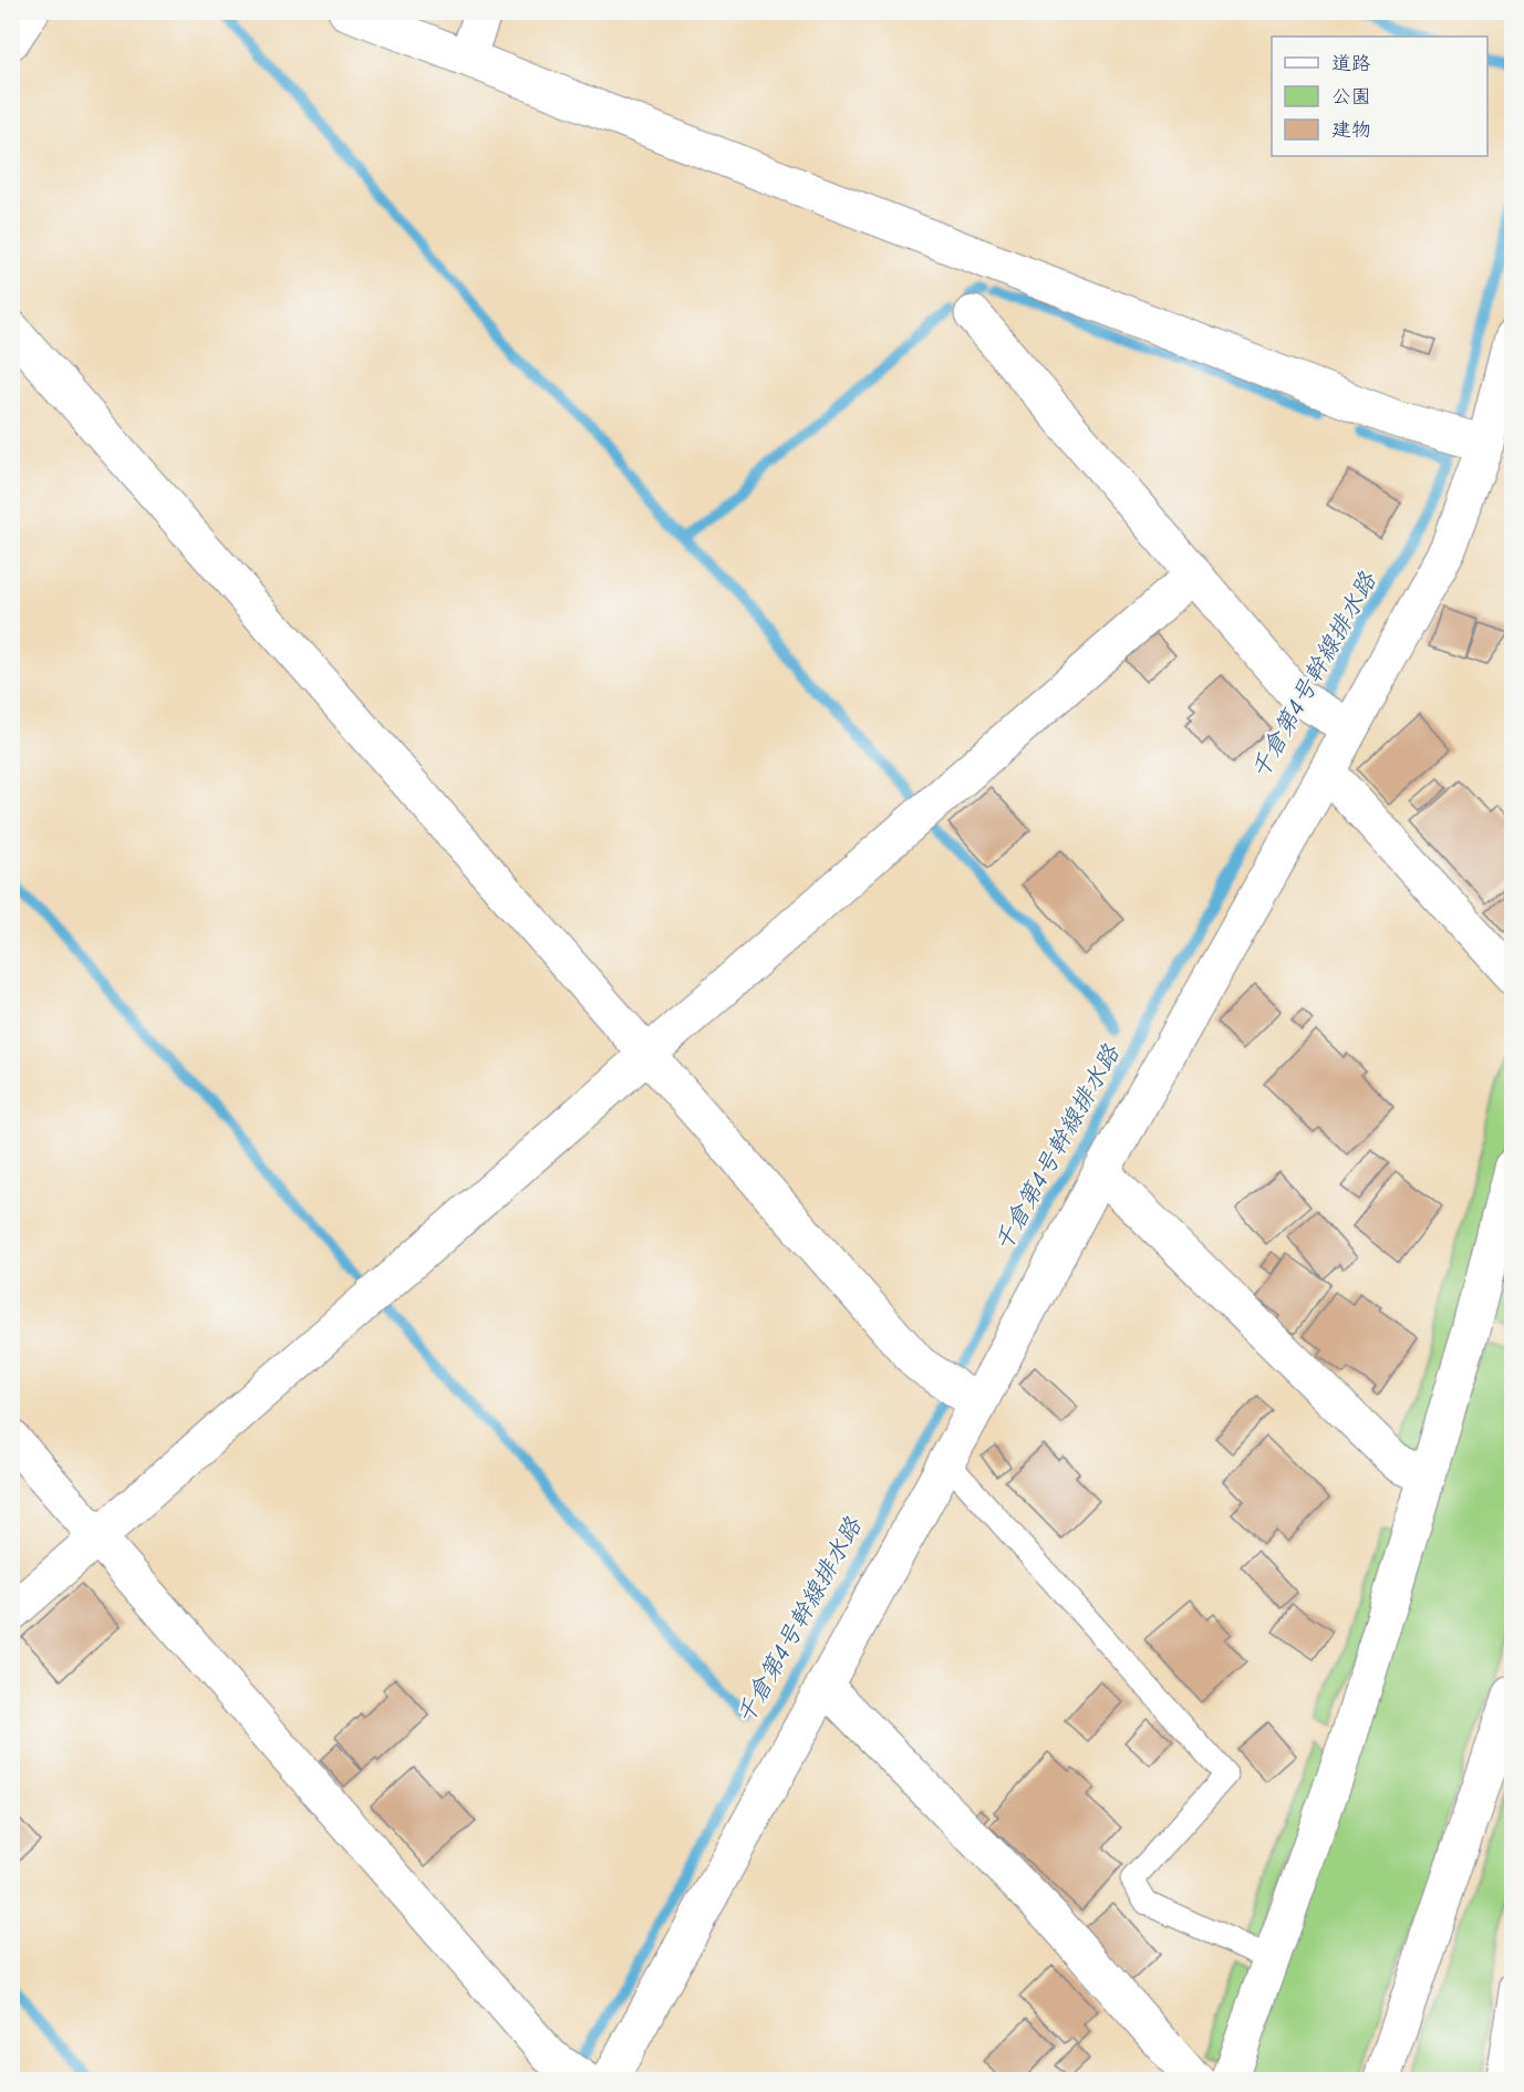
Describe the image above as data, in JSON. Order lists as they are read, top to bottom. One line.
{"water":["千倉第4号幹線排水路"],"legend":["道路","公園","建物"]}
